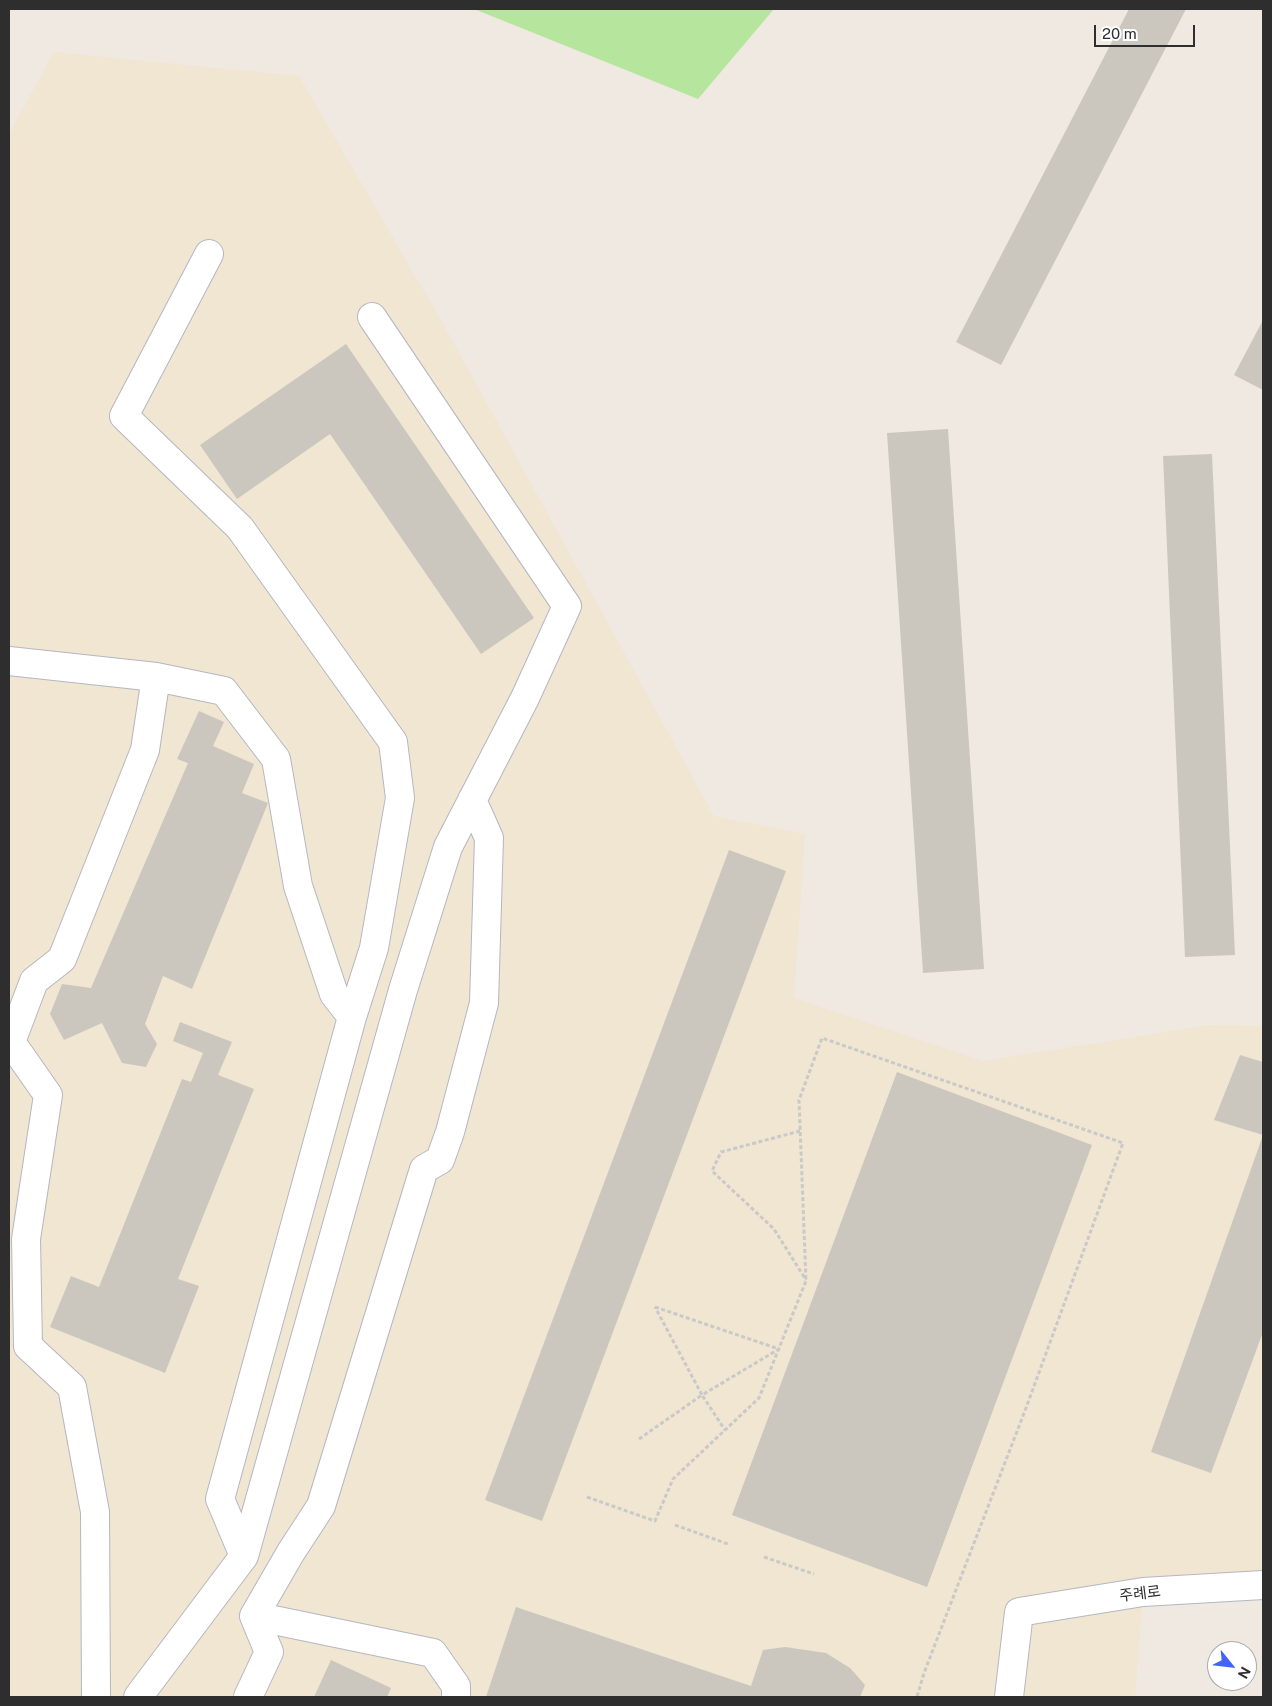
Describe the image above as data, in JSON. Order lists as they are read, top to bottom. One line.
{"streets":{"street":["주례로"]},"scale_bar":"20 m","north":"bottom right"}
